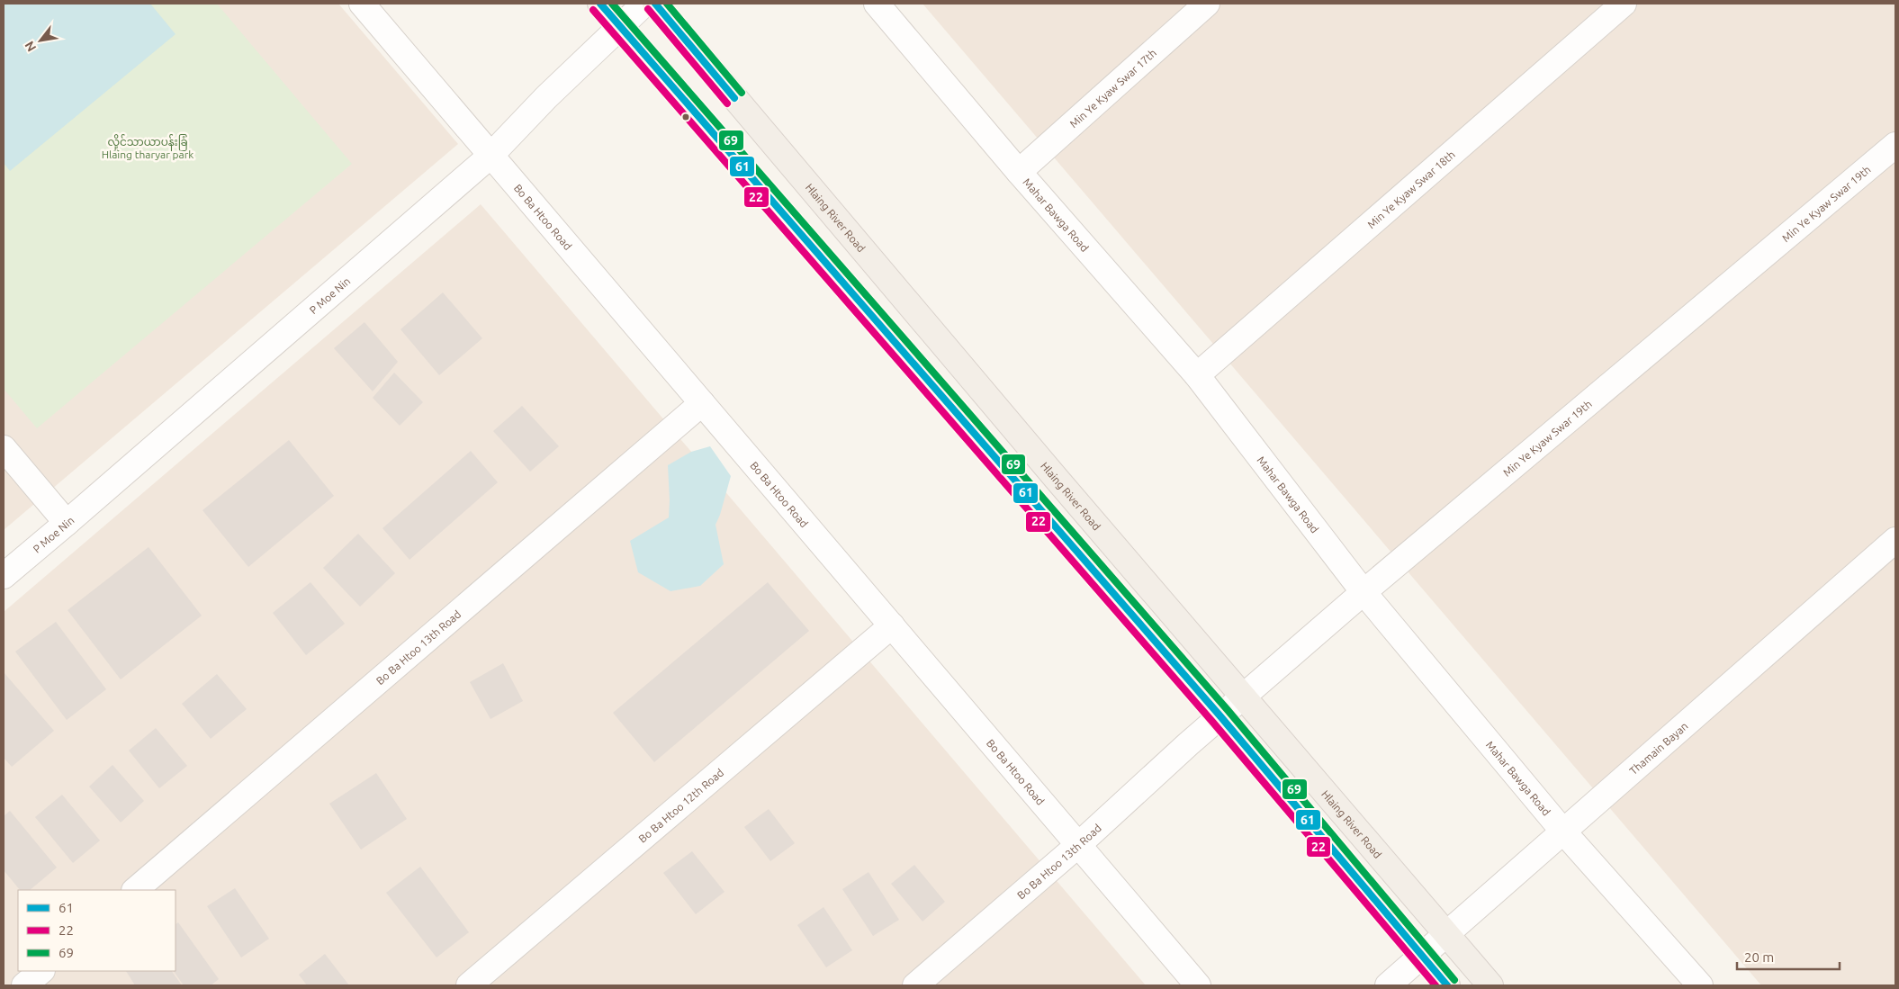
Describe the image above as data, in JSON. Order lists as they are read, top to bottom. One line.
{"streets":{"main road":["Hlaing River Road"],"street":["Min Ye Kyaw Swar 17th","Min Ye Kyaw Swar 18th","Min Ye Kyaw Swar 19th","Mahar Bawga Road","Bo Ba Htoo Road","P Moe Nin","Bo Ba Htoo 13th Road","Thamain Bayan","Bo Ba Htoo 12th Road"]},"crossings":[["Min Ye Kyaw Swar 17th","Mahar Bawga Road"],["Min Ye Kyaw Swar 18th","Mahar Bawga Road"],["Min Ye Kyaw Swar 19th","Mahar Bawga Road"],["Min Ye Kyaw Swar 19th","Hlaing River Road"],["Min Ye Kyaw Swar 19th","Bo Ba Htoo 13th Road"],["Mahar Bawga Road","Thamain Bayan"],["Bo Ba Htoo Road","P Moe Nin"],["Bo Ba Htoo Road","Bo Ba Htoo 13th Road"],["Bo Ba Htoo Road","Bo Ba Htoo 12th Road"],["Hlaing River Road","Thamain Bayan"]],"parks":["လှိုင်သာယာပန်းခြံ Hlaing tharyar park"],"lines":["transit line 61","transit line 69","transit line 22"],"legend":["61","22","69"],"scale_bar":"20 m","north":"bottom left"}
